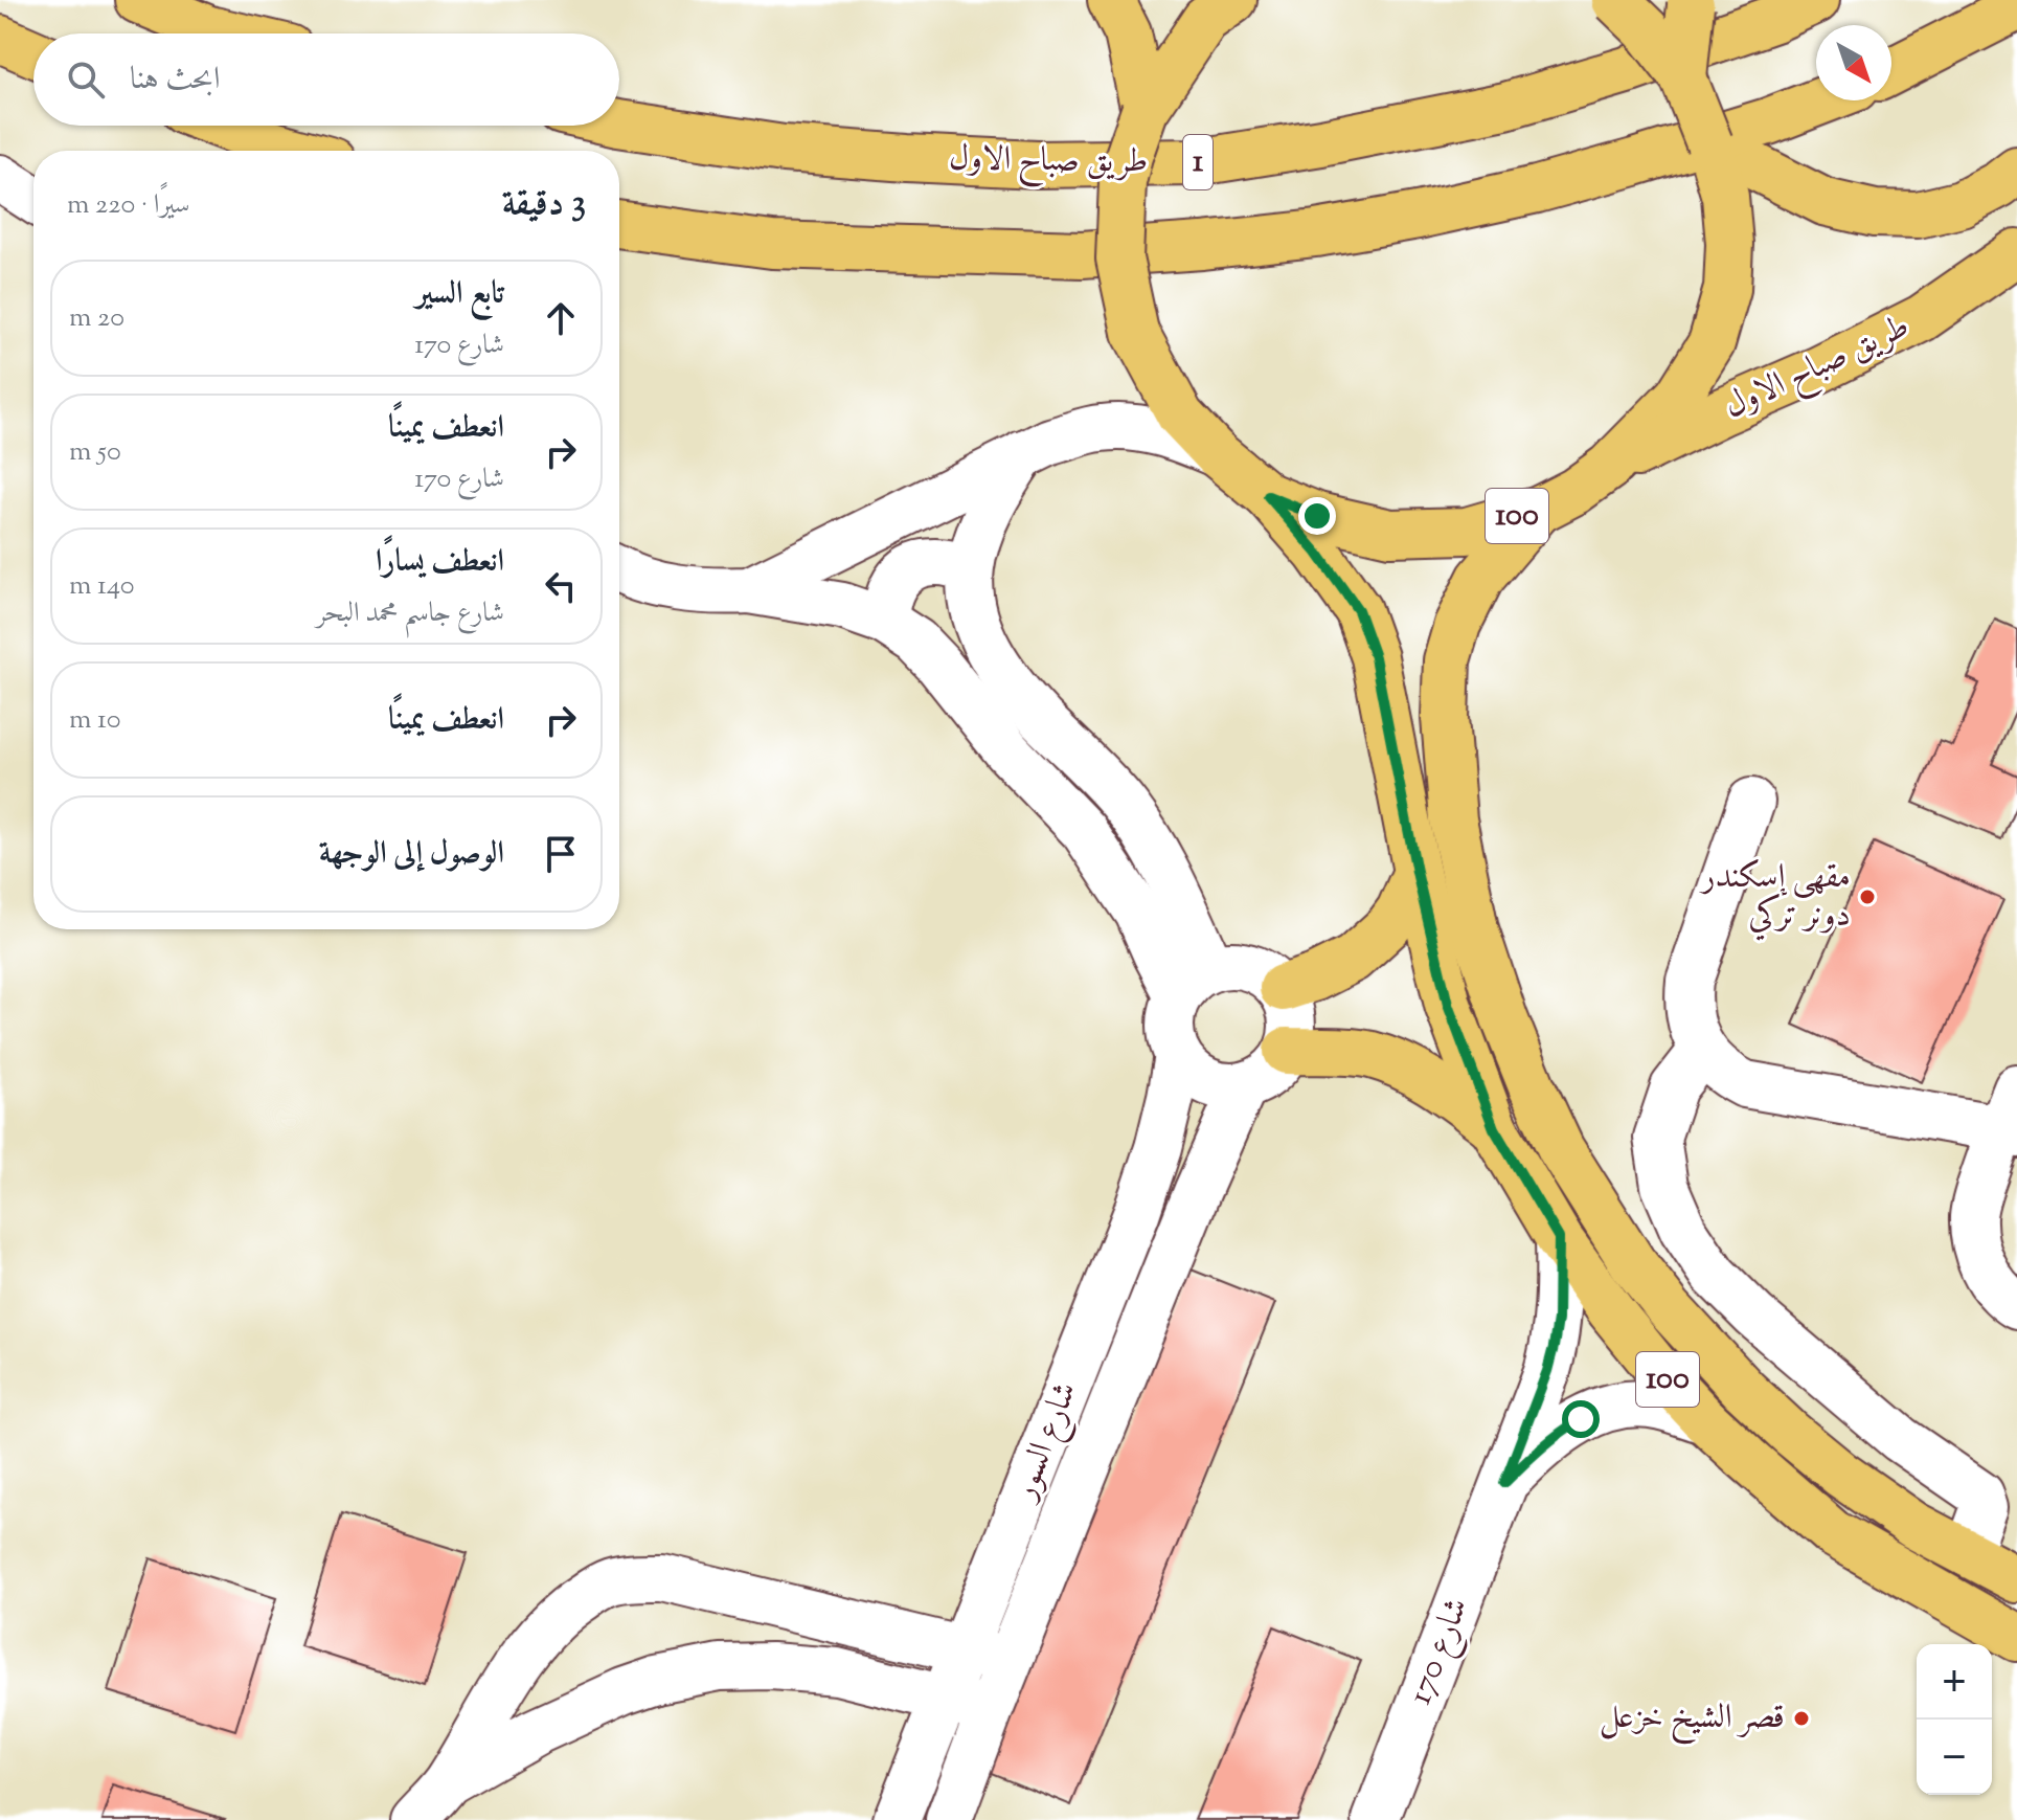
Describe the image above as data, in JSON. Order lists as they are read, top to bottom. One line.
{"streets":{"main road":["طريق صباح الاول","1","100"],"street":["شارع السور","شارع 170"]},"crossings":[["طريق صباح الاول","100"],["100","شارع 170"]],"places":["مقهى إسكندر دونر تركي","قصر الشيخ خزعل"],"north":"bottom right","page":{"search":"ابحث هنا","heading":["3 دقيقة","سيرًا · 220 m"],"list":[["تابع السير","شارع 170","20 m"],["انعطف يمينًا","شارع 170","50 m"],["انعطف يسارًا","شارع جاسم محمد البحر","140 m"],["انعطف يمينًا","10 m"],"الوصول إلى الوجهة"],"map_buttons":["+","−"]}}
